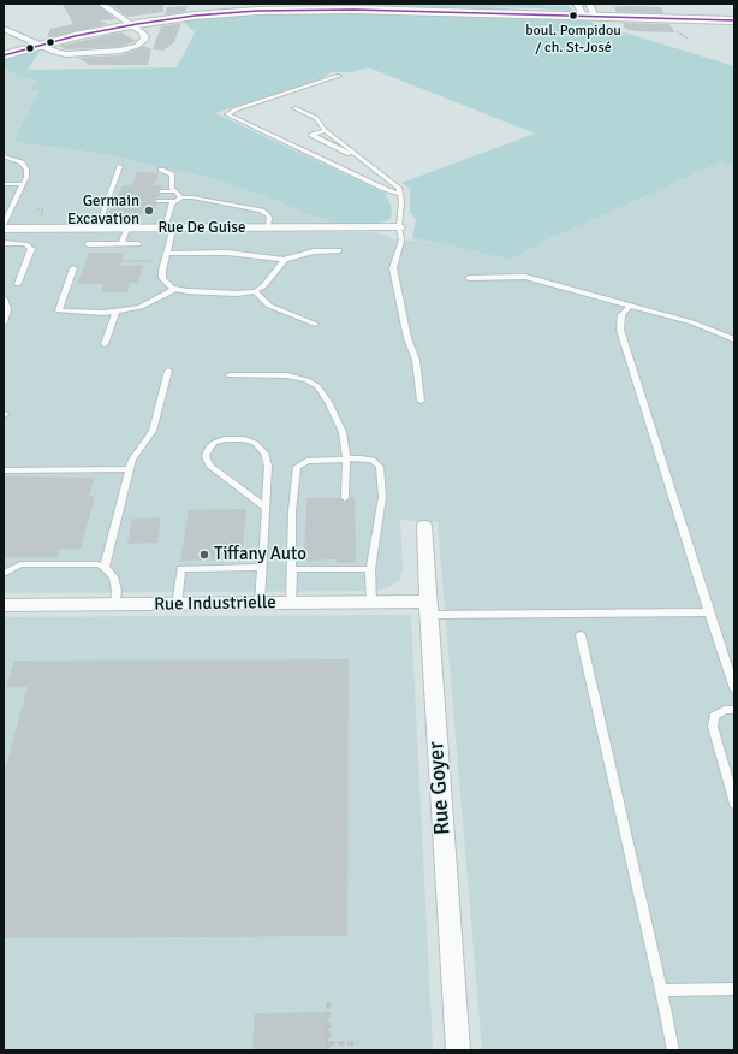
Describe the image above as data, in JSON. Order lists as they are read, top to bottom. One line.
{"streets":{"street":["Rue De Guise","Rue Industrielle","Rue Goyer"]},"crossings":[["Rue Industrielle","Rue Goyer"]],"places":["boul. Pompidou / ch. St-José","Germain Excavation","Tiffany Auto"]}
